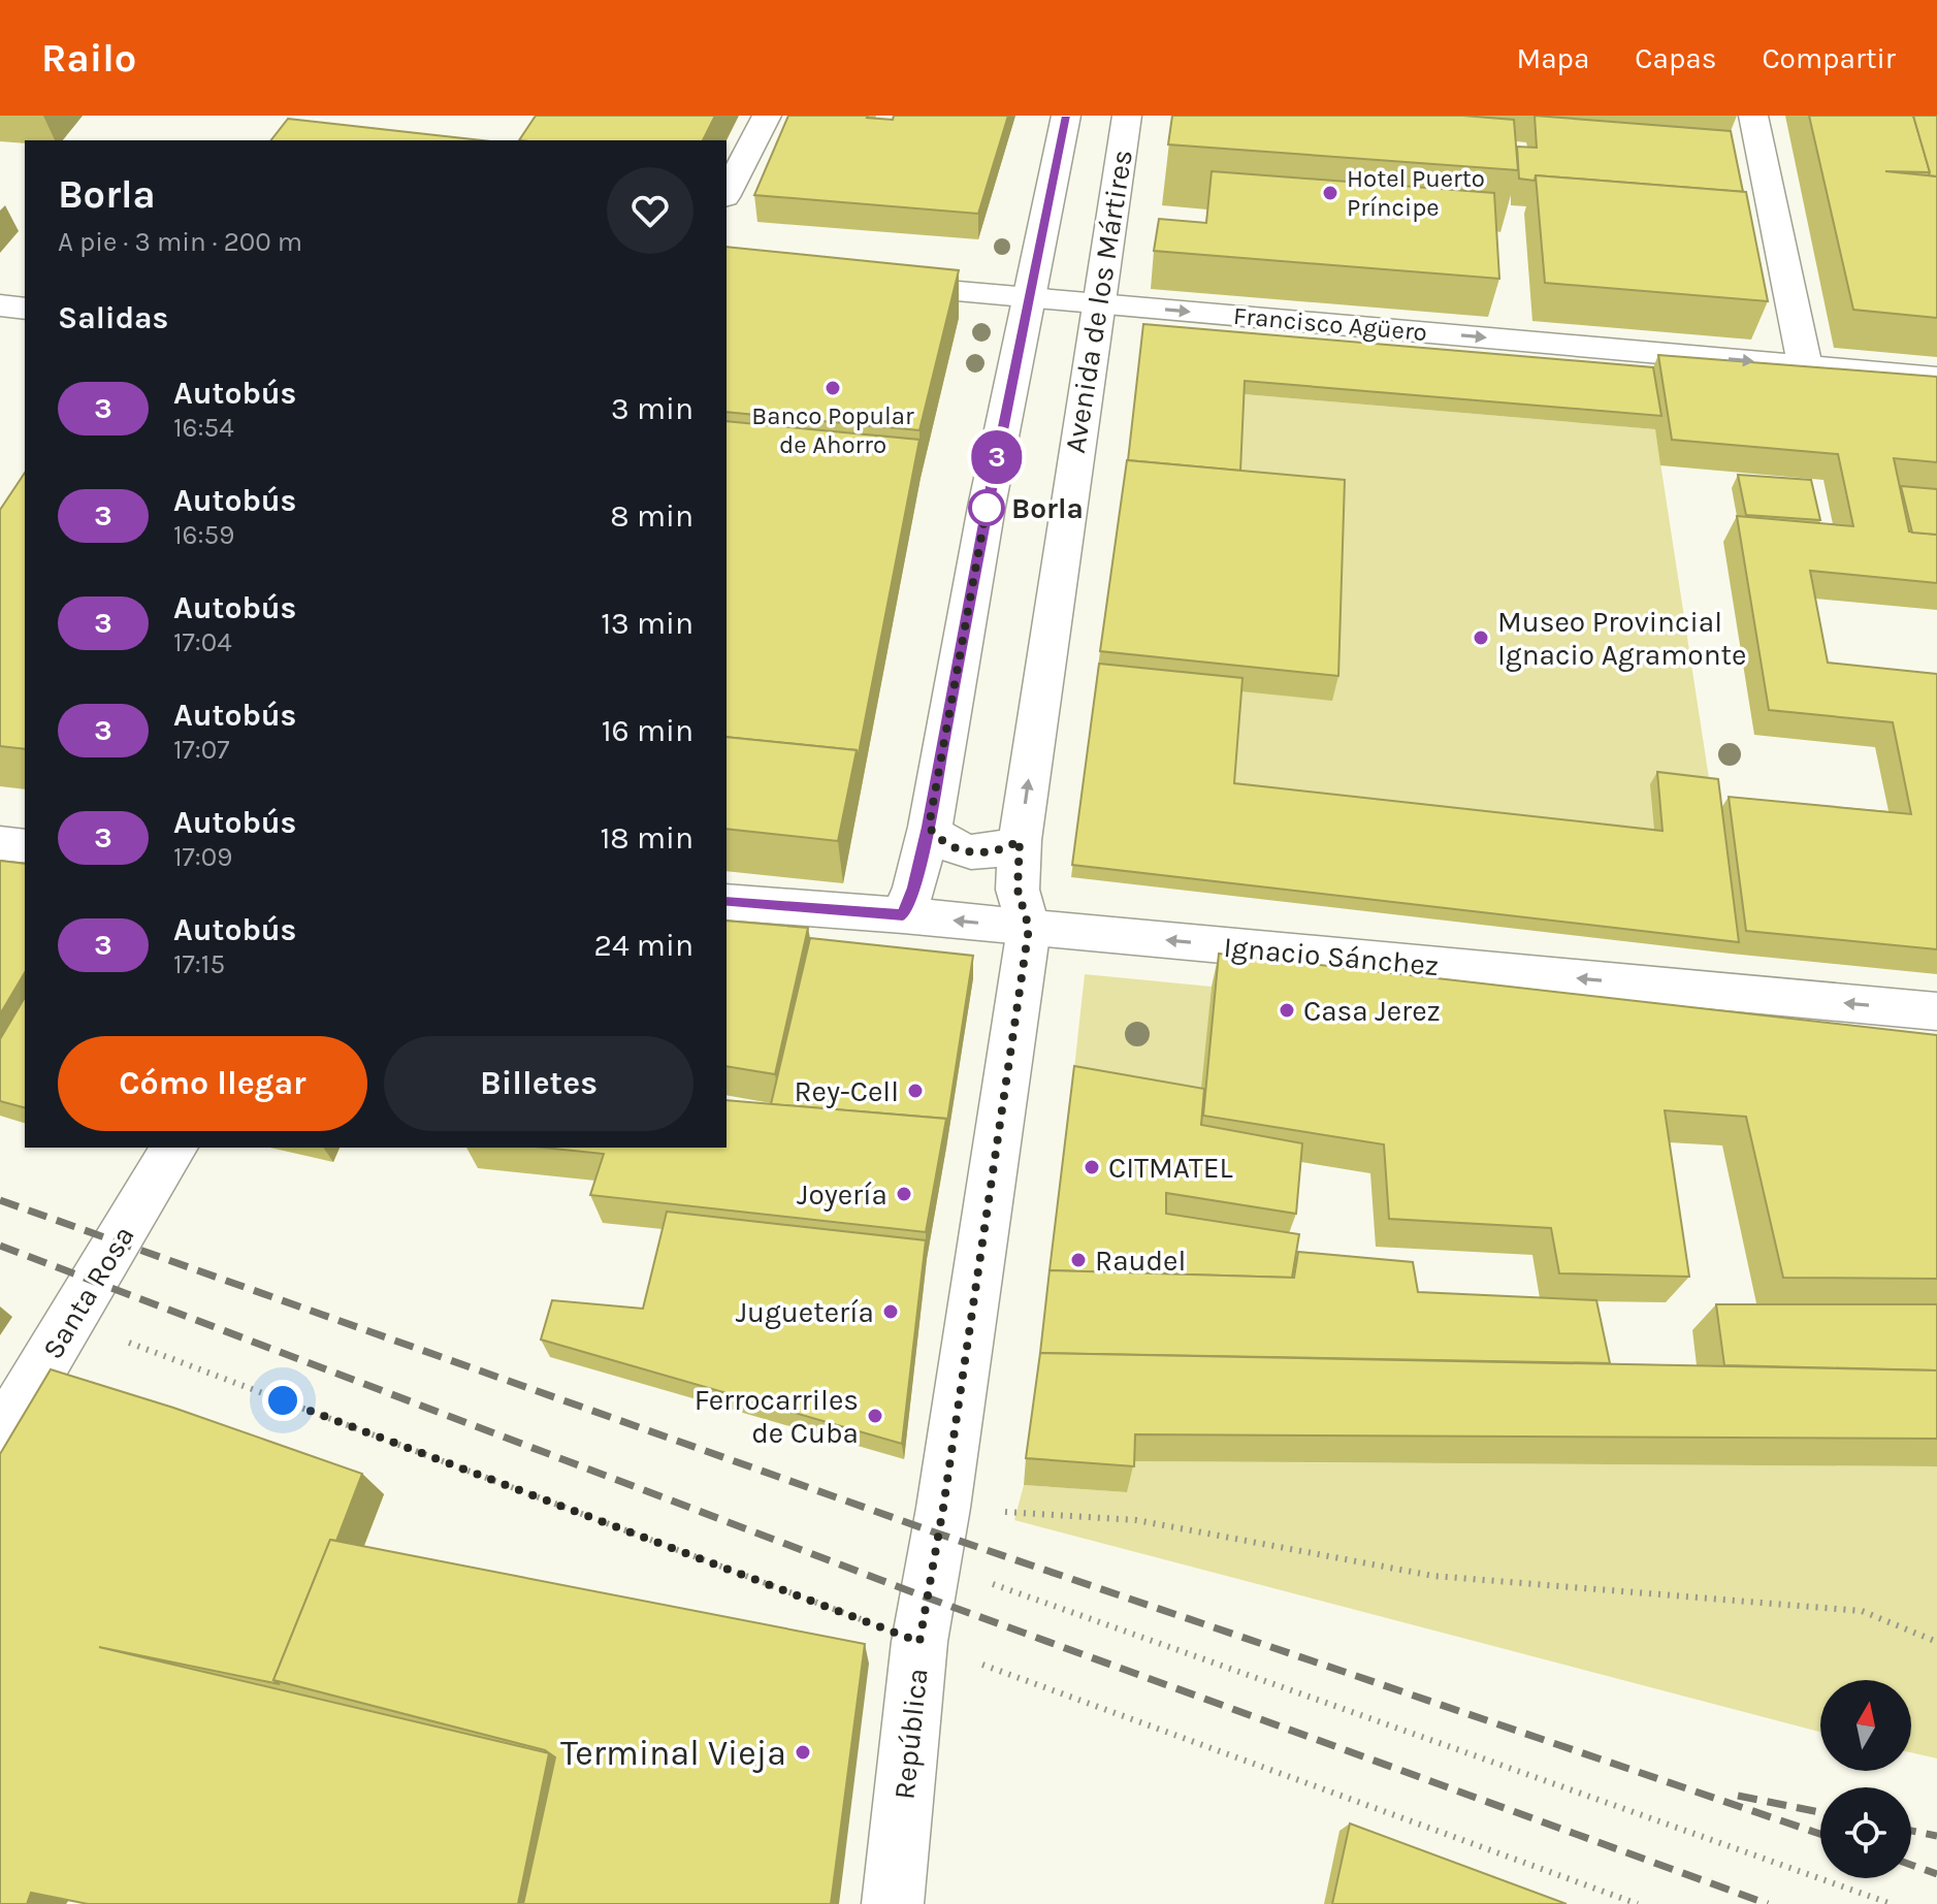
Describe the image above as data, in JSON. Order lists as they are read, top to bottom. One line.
{"streets":{"main road":["Avenida de los Mártires","Francisco Agüero","Ignacio Sánchez","Santa Rosa","República"]},"crossings":[["Avenida de los Mártires","Francisco Agüero"],["Avenida de los Mártires","Ignacio Sánchez"],["Avenida de los Mártires","República"],["Ignacio Sánchez","República"]],"one_way":["Francisco Agüero","Ignacio Sánchez"],"places":["Hotel Puerto Príncipe","Banco Popular de Ahorro","Borla","Museo Provincial Ignacio Agramonte","Casa Jerez","Rey-Cell","CITMATEL","Joyería","Raudel","Juguetería","Ferrocarriles de Cuba","Terminal Vieja"],"lines":["bus line 3"],"north":"top","page":{"header":"Railo","nav":["Mapa","Capas","Compartir"],"on_map":"3","heading":[["Borla","A pie · 3 min · 200 m"],"Salidas"],"list":[{"mark":"3","name":"Autobús","note":"16:54","value":"3 min"},{"mark":"3","name":"Autobús","note":"16:59","value":"8 min"},{"mark":"3","name":"Autobús","note":"17:04","value":"13 min"},{"mark":"3","name":"Autobús","note":"17:07","value":"16 min"},{"mark":"3","name":"Autobús","note":"17:09","value":"18 min"},{"mark":"3","name":"Autobús","note":"17:15","value":"24 min"}],"buttons":["Cómo llegar","Billetes"]}}
